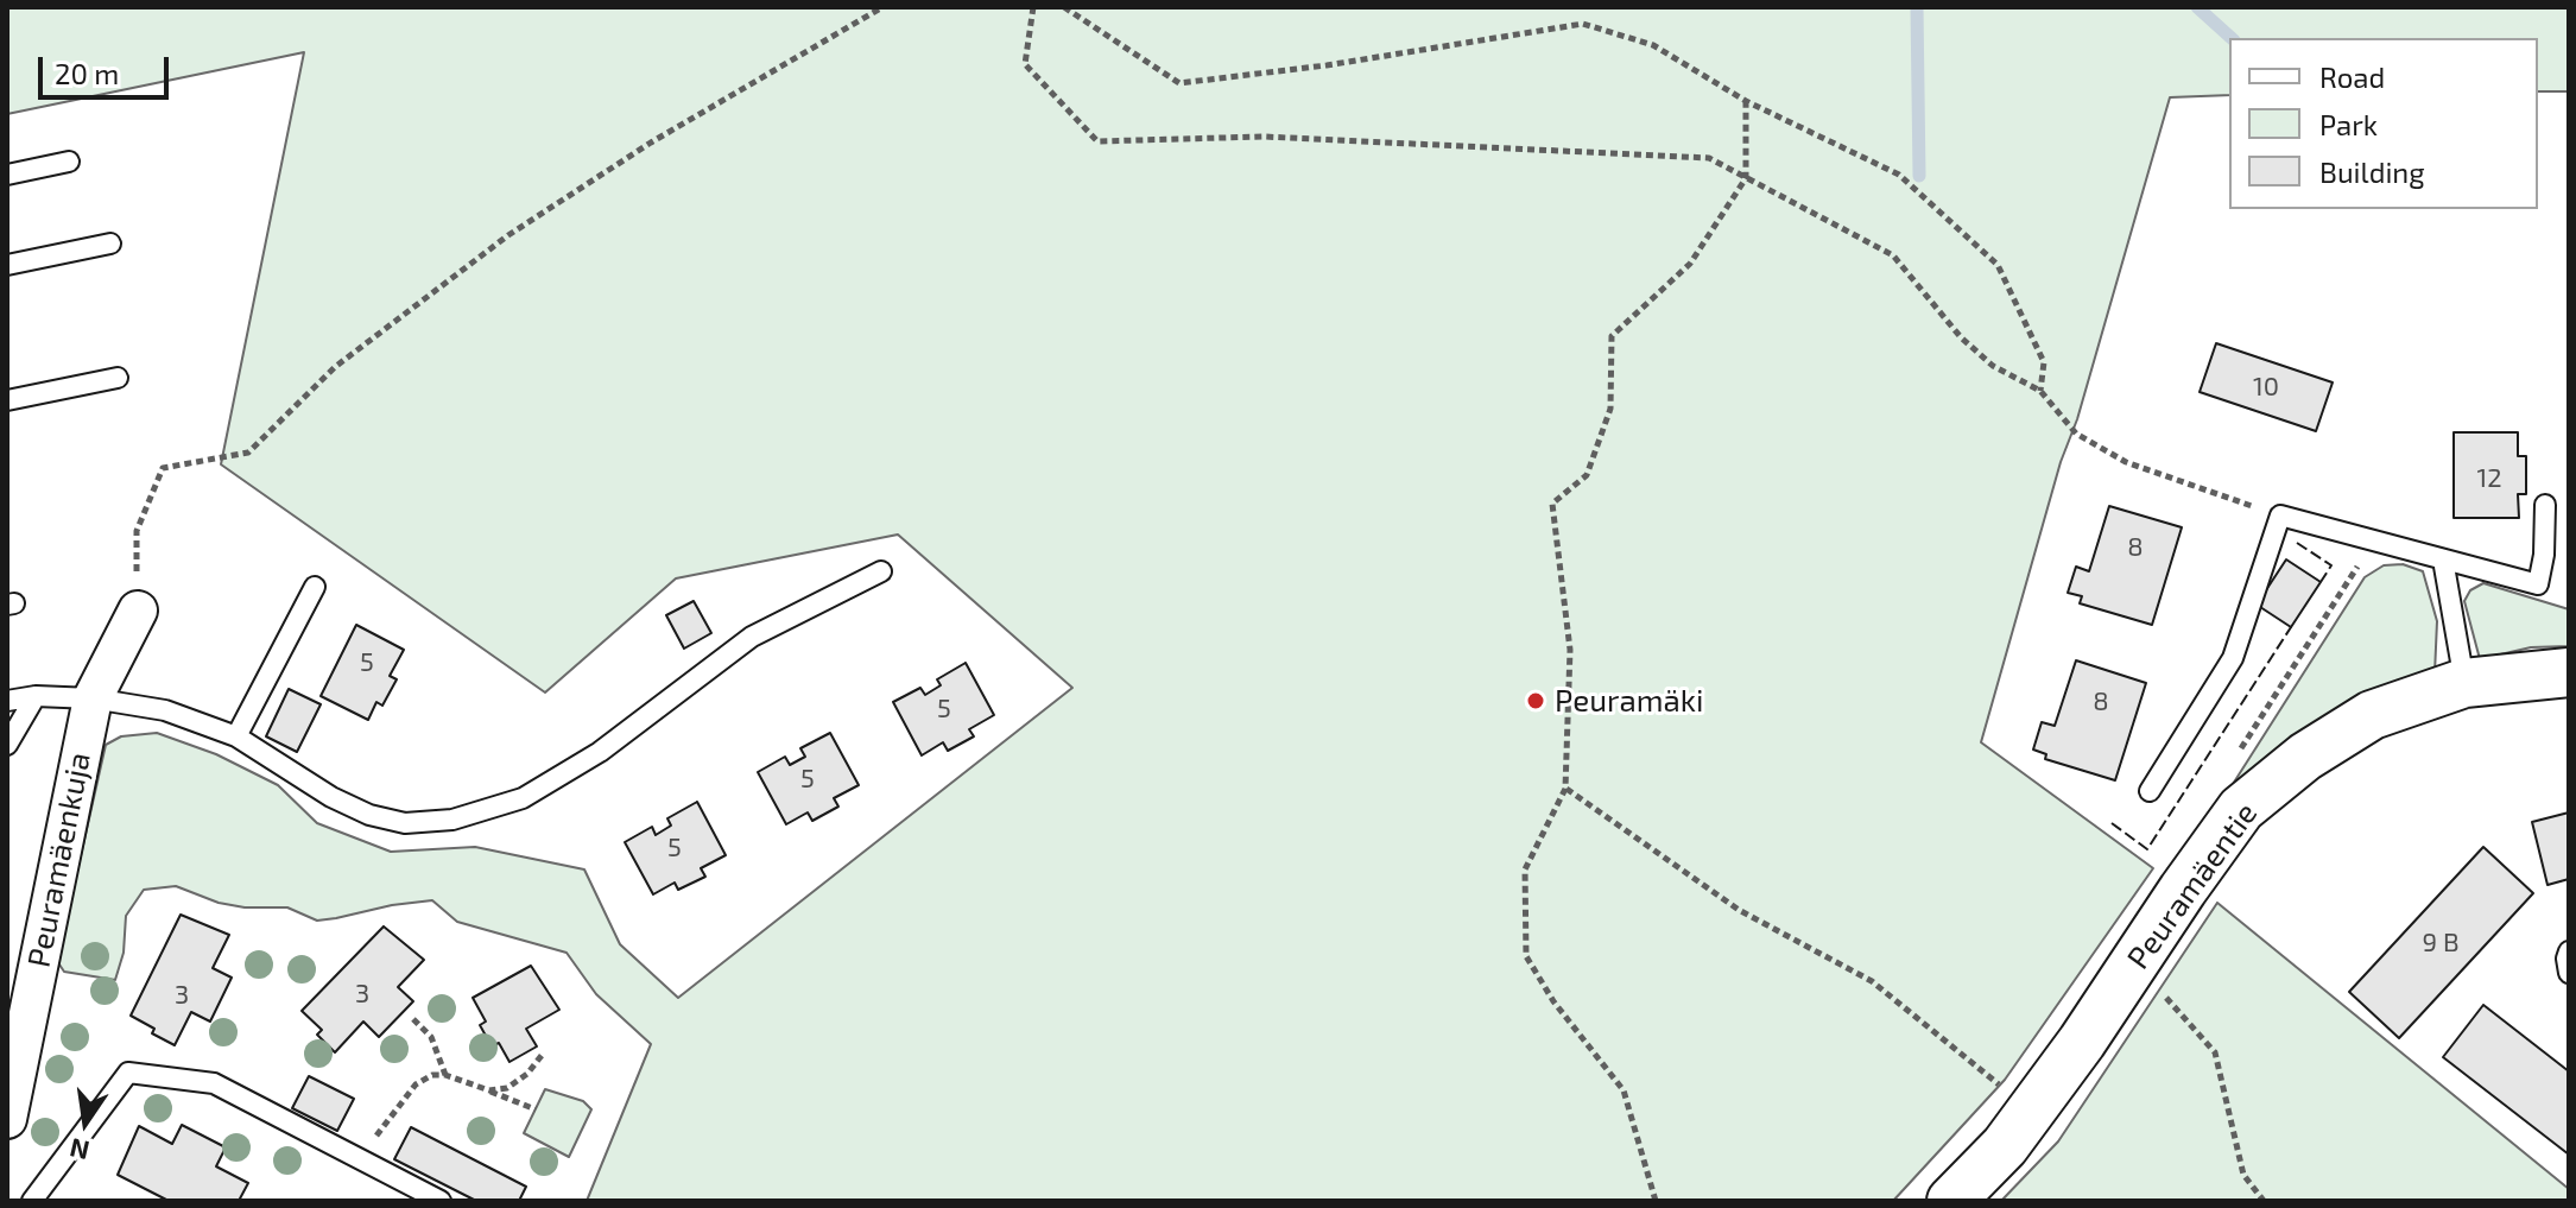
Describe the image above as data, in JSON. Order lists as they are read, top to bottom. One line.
{"streets":{"street":["Peuramäenkuja","Peuramäentie"]},"places":["Peuramäki"],"house_numbers":["10","12","8","5","8","5","5","5","9 B","3","3"],"legend":["Road","Park","Building"],"scale_bar":"20 m","north":"bottom"}
